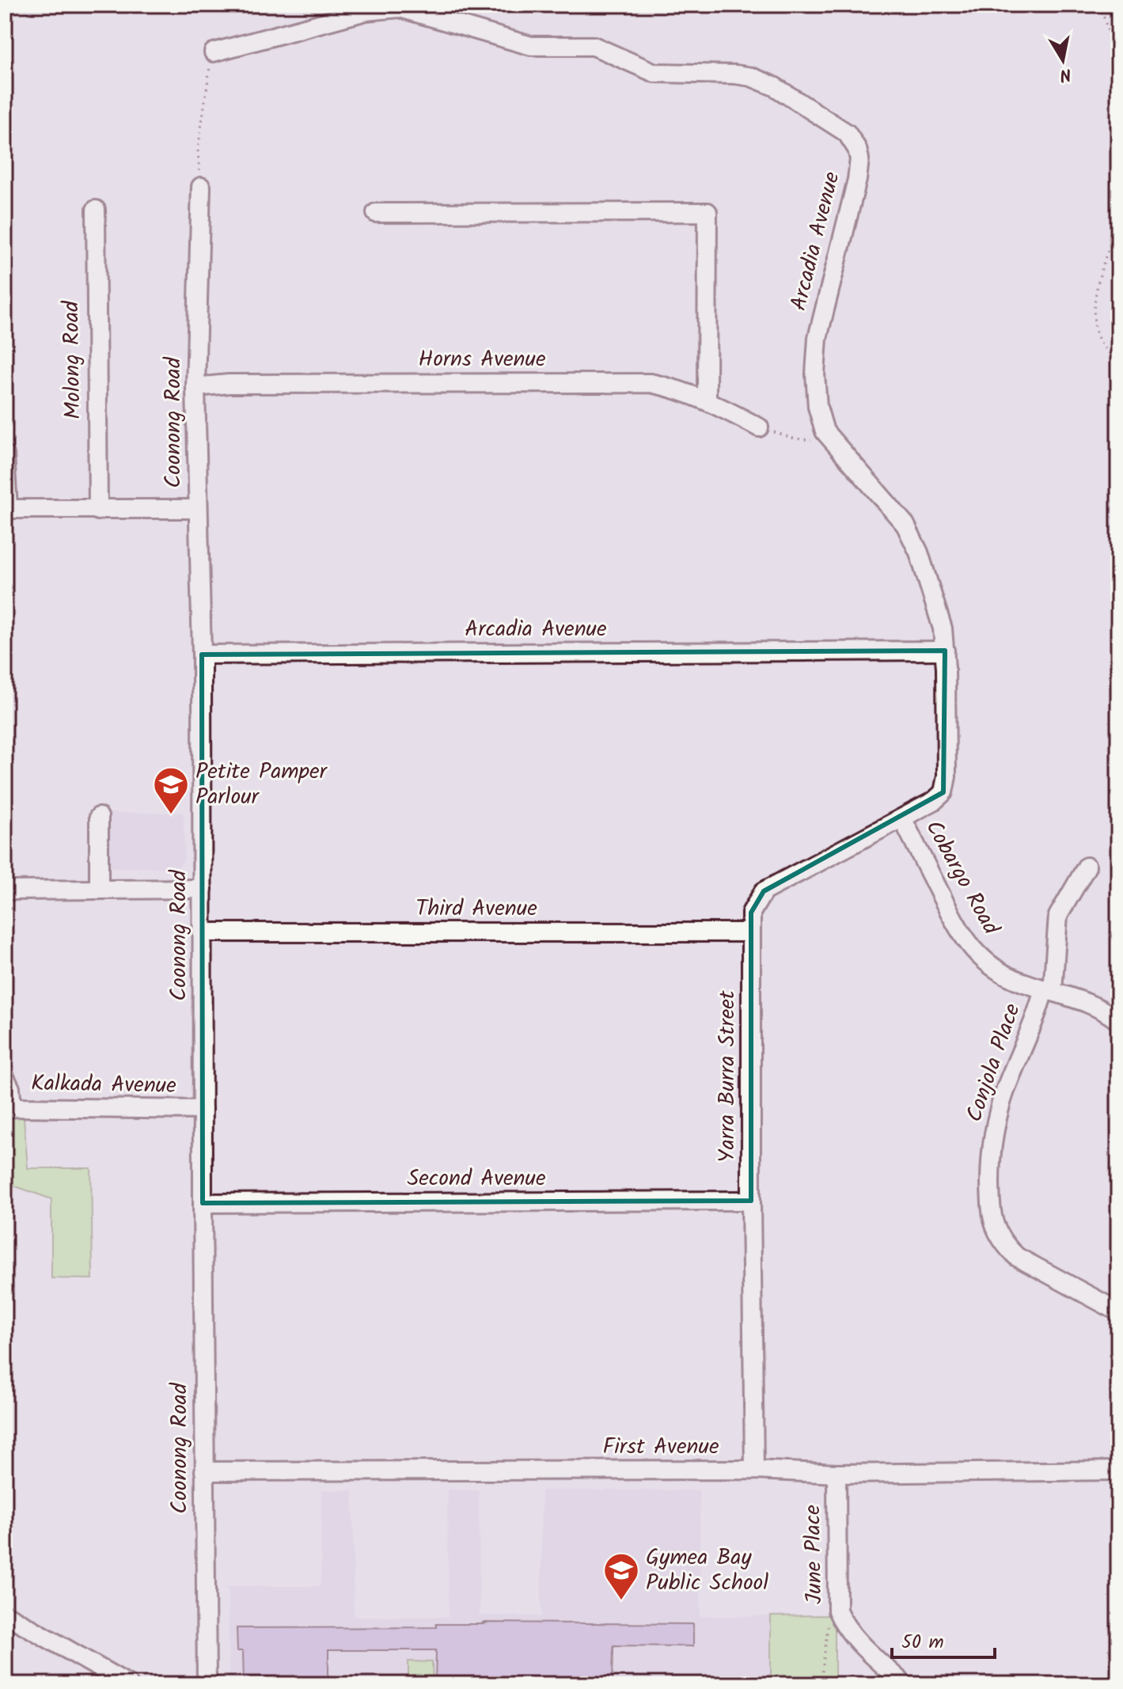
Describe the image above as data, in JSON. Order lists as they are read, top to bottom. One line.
{"streets":{"street":["Arcadia Avenue","Horns Avenue","Molong Road","Coonong Road","Cobargo Road","Third Avenue","Conjola Place","Yarra Burra Street","Kalkada Avenue","Second Avenue","First Avenue","June Place"]},"crossings":[["Arcadia Avenue","Coonong Road"],["Arcadia Avenue","Yarra Burra Street"],["Horns Avenue","Coonong Road"],["Coonong Road","Third Avenue"],["Coonong Road","Kalkada Avenue"],["Coonong Road","Second Avenue"],["Coonong Road","First Avenue"],["Cobargo Road","Conjola Place"],["Cobargo Road","Yarra Burra Street"],["Third Avenue","Yarra Burra Street"],["Yarra Burra Street","Second Avenue"],["Yarra Burra Street","First Avenue"],["First Avenue","June Place"]],"places":{"school or university":["Petite Pamper Parlour","Gymea Bay Public School"]},"scale_bar":"50 m","north":"bottom"}
